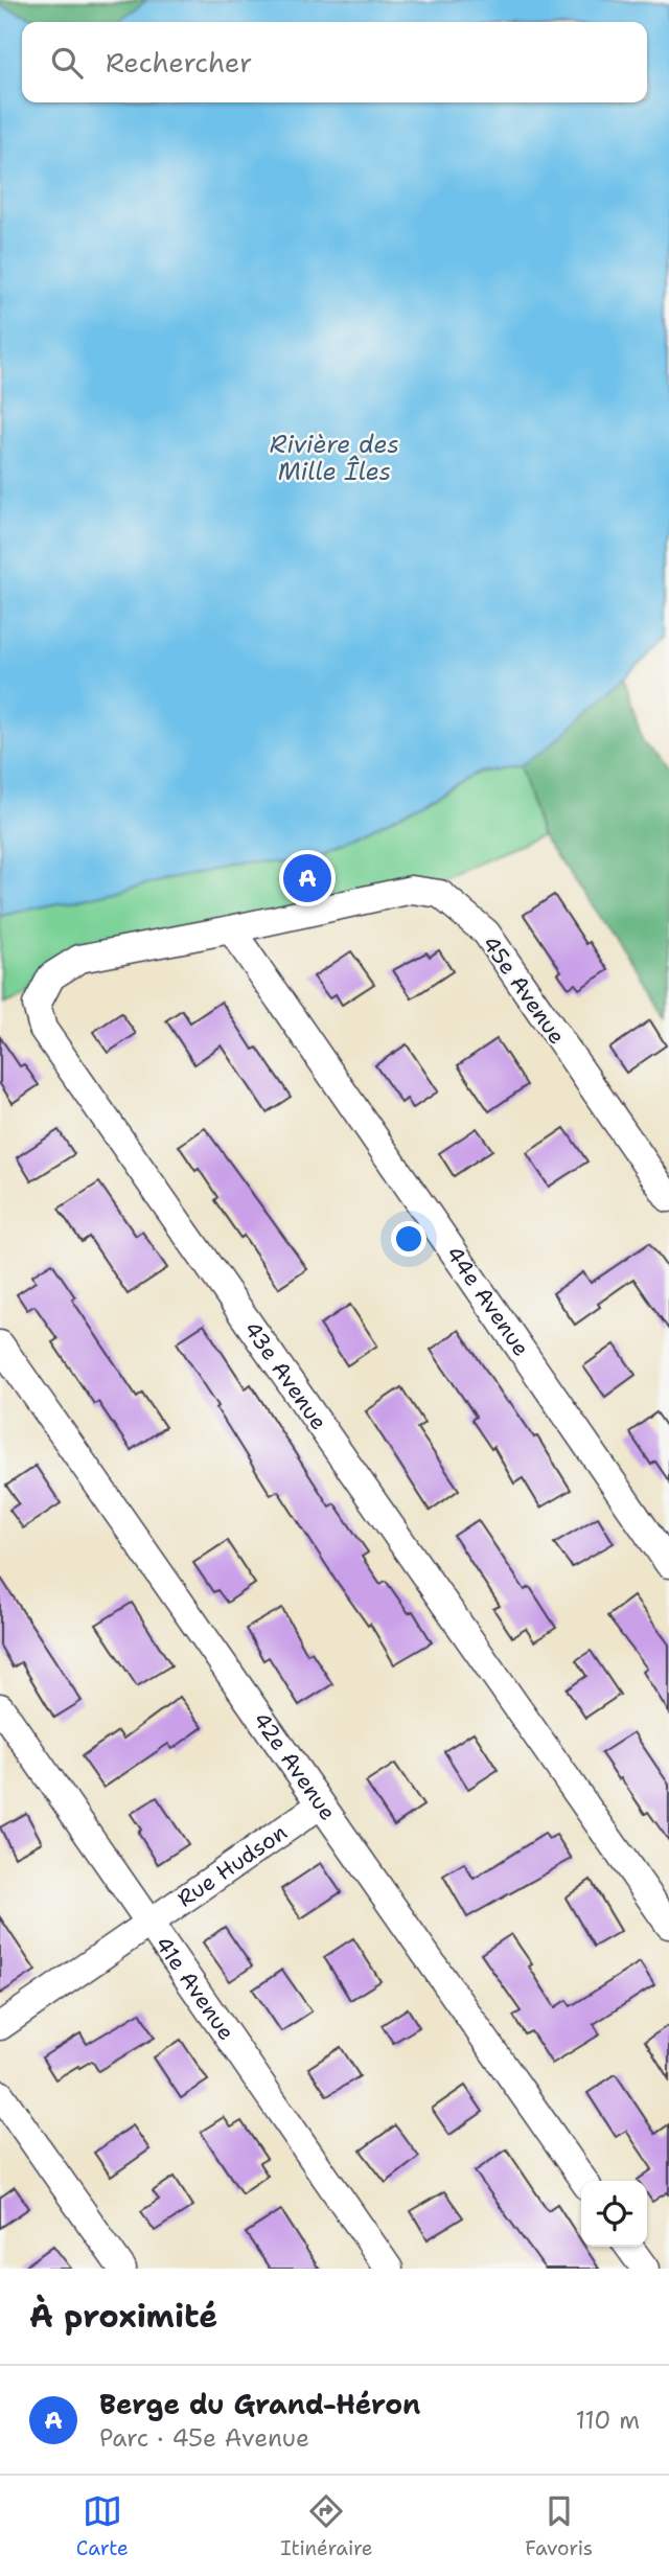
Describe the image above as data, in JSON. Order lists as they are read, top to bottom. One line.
{"streets":{"street":["45e Avenue","44e Avenue","43e Avenue","42e Avenue","Rue Hudson","41e Avenue"]},"crossings":[["45e Avenue","44e Avenue"],["45e Avenue","43e Avenue"],["44e Avenue","43e Avenue"],["42e Avenue","Rue Hudson"],["Rue Hudson","41e Avenue"]],"water":["Rivière des Mille Îles"],"page":{"search":"Rechercher","pins":"A","heading":"À proximité","list":[{"mark":"A","name":"Berge du Grand-Héron","note":"Parc · 45e Avenue","value":"110 m"}],"nav":["Carte","Itinéraire","Favoris"]}}
